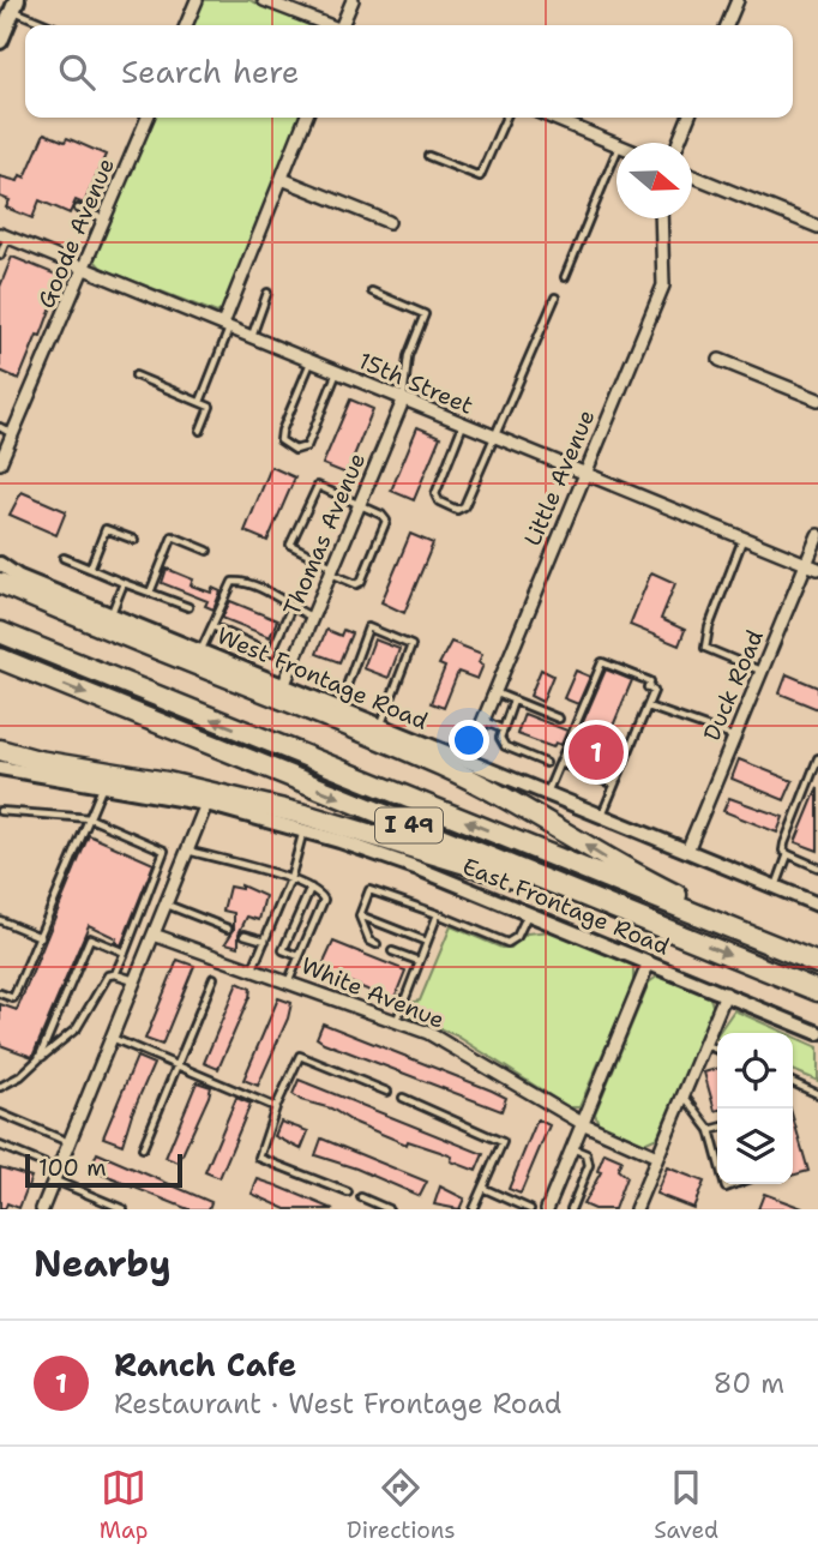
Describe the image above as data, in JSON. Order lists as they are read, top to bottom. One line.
{"streets":{"highway":["I 49"],"street":["Goode Avenue","15th Street","Little Avenue","Thomas Avenue","West Frontage Road","Duck Road","East Frontage Road","White Avenue"]},"crossings":[["Goode Avenue","15th Street"],["15th Street","Little Avenue"],["15th Street","Thomas Avenue"],["15th Street","Duck Road"],["Little Avenue","West Frontage Road"],["Thomas Avenue","West Frontage Road"],["West Frontage Road","Duck Road"]],"scale_bar":"100 m","north":"right","page":{"search":"Search here","pins":"1","scale":"100 m","heading":"Nearby","list":[{"mark":"1","name":"Ranch Cafe","note":"Restaurant · West Frontage Road","value":"80 m"}],"nav":["Map","Directions","Saved"]}}
